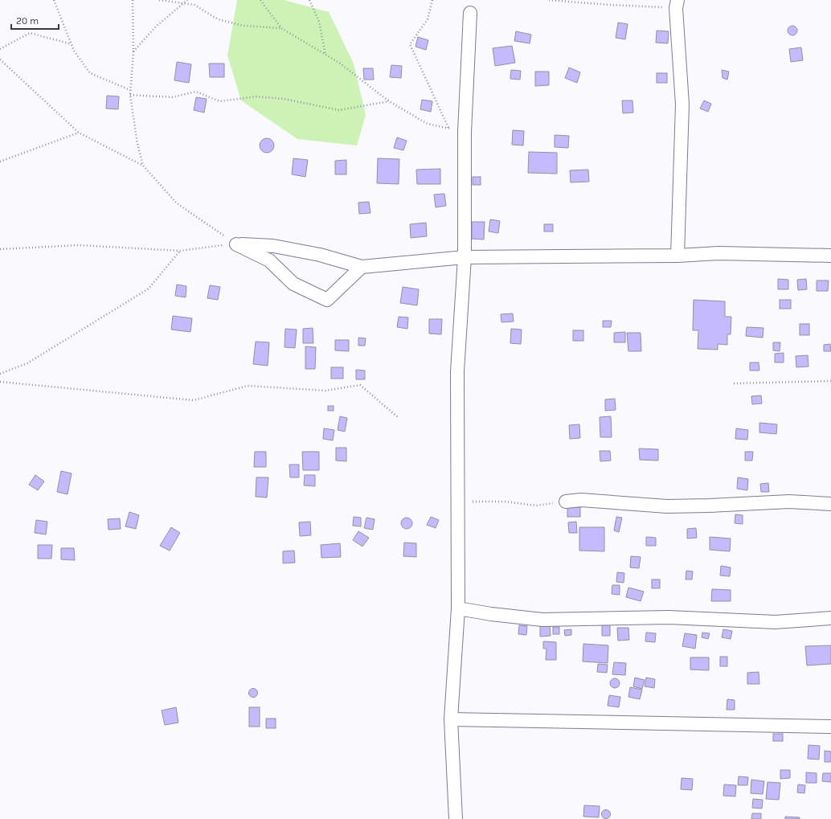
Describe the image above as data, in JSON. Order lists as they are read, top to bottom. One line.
{"scale_bar":"20 m"}
